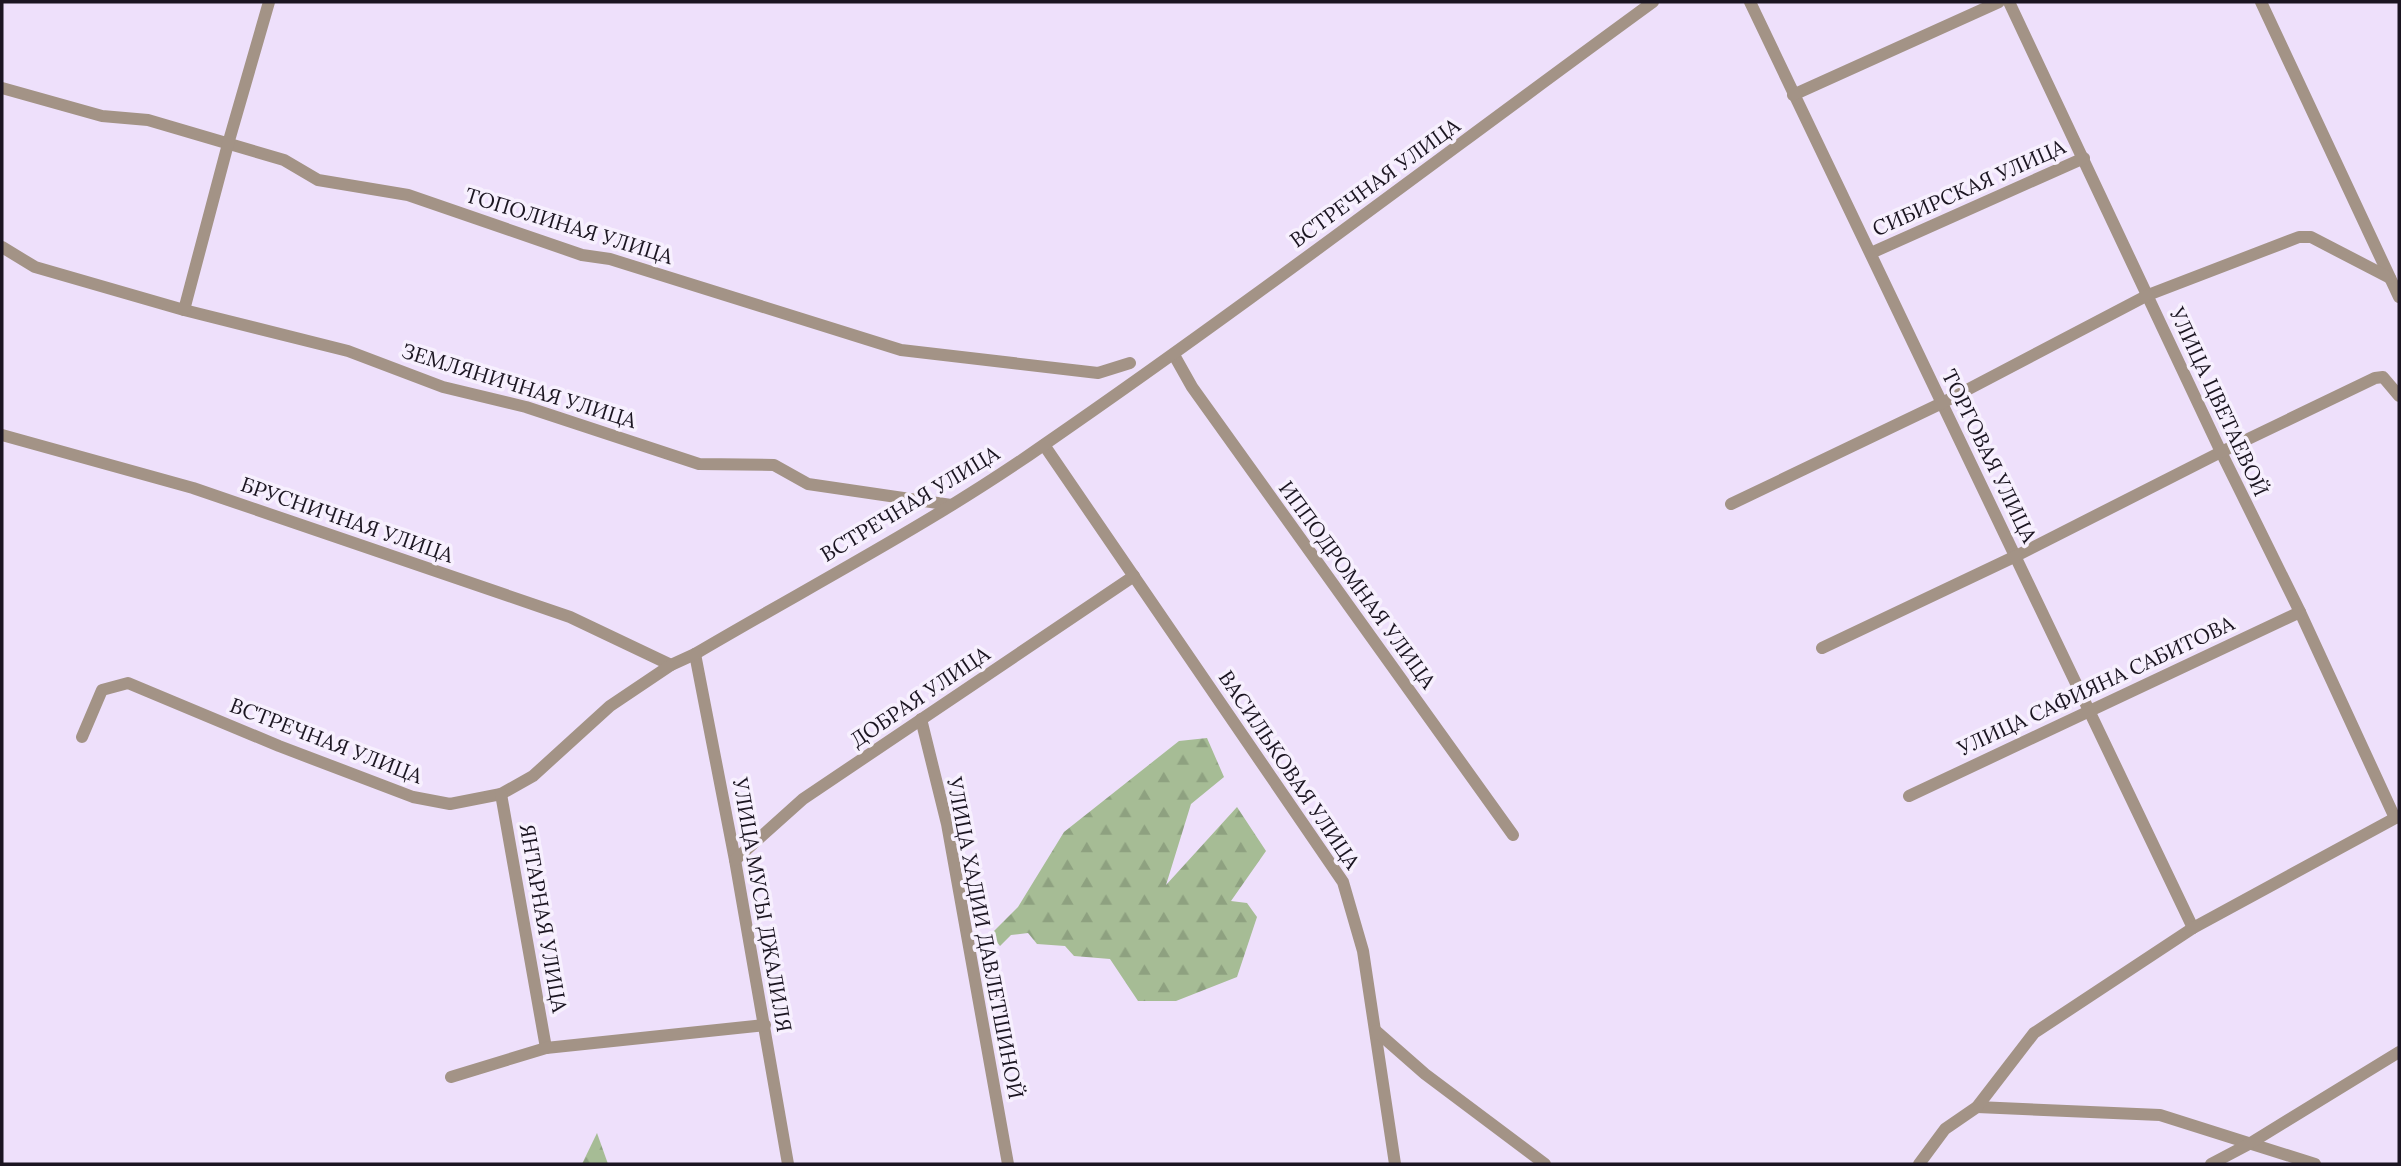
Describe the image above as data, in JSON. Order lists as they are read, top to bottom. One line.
{"streets":{"street":["ВСТРЕЧНАЯ УЛИЦА","СИБИРСКАЯ УЛИЦА","ТОПОЛИНАЯ УЛИЦА","ЗЕМЛЯНИЧНАЯ УЛИЦА","УЛИЦА ЦВЕТАЕВОЙ","ТОРГОВАЯ УЛИЦА","БРУСНИЧНАЯ УЛИЦА","ИППОДРОМНАЯ УЛИЦА","УЛИЦА САФИЯНА САБИТОВА","ДОБРАЯ УЛИЦА","ВАСИЛЬКОВАЯ УЛИЦА","УЛИЦА МУСЫ ДЖАЛИЛЯ","ЯНТАРНАЯ УЛИЦА","УЛИЦА ХАДИИ ДАВЛЕТШИНОЙ"]},"crossings":[["ВСТРЕЧНАЯ УЛИЦА","ЗЕМЛЯНИЧНАЯ УЛИЦА"],["ВСТРЕЧНАЯ УЛИЦА","БРУСНИЧНАЯ УЛИЦА"],["ВСТРЕЧНАЯ УЛИЦА","ИППОДРОМНАЯ УЛИЦА"],["ВСТРЕЧНАЯ УЛИЦА","ВАСИЛЬКОВАЯ УЛИЦА"],["ВСТРЕЧНАЯ УЛИЦА","УЛИЦА МУСЫ ДЖАЛИЛЯ"],["ВСТРЕЧНАЯ УЛИЦА","ЯНТАРНАЯ УЛИЦА"],["СИБИРСКАЯ УЛИЦА","УЛИЦА ЦВЕТАЕВОЙ"],["СИБИРСКАЯ УЛИЦА","ТОРГОВАЯ УЛИЦА"],["УЛИЦА ЦВЕТАЕВОЙ","УЛИЦА САФИЯНА САБИТОВА"],["ТОРГОВАЯ УЛИЦА","УЛИЦА САФИЯНА САБИТОВА"],["ДОБРАЯ УЛИЦА","ВАСИЛЬКОВАЯ УЛИЦА"],["ДОБРАЯ УЛИЦА","УЛИЦА МУСЫ ДЖАЛИЛЯ"],["ДОБРАЯ УЛИЦА","УЛИЦА ХАДИИ ДАВЛЕТШИНОЙ"]]}
